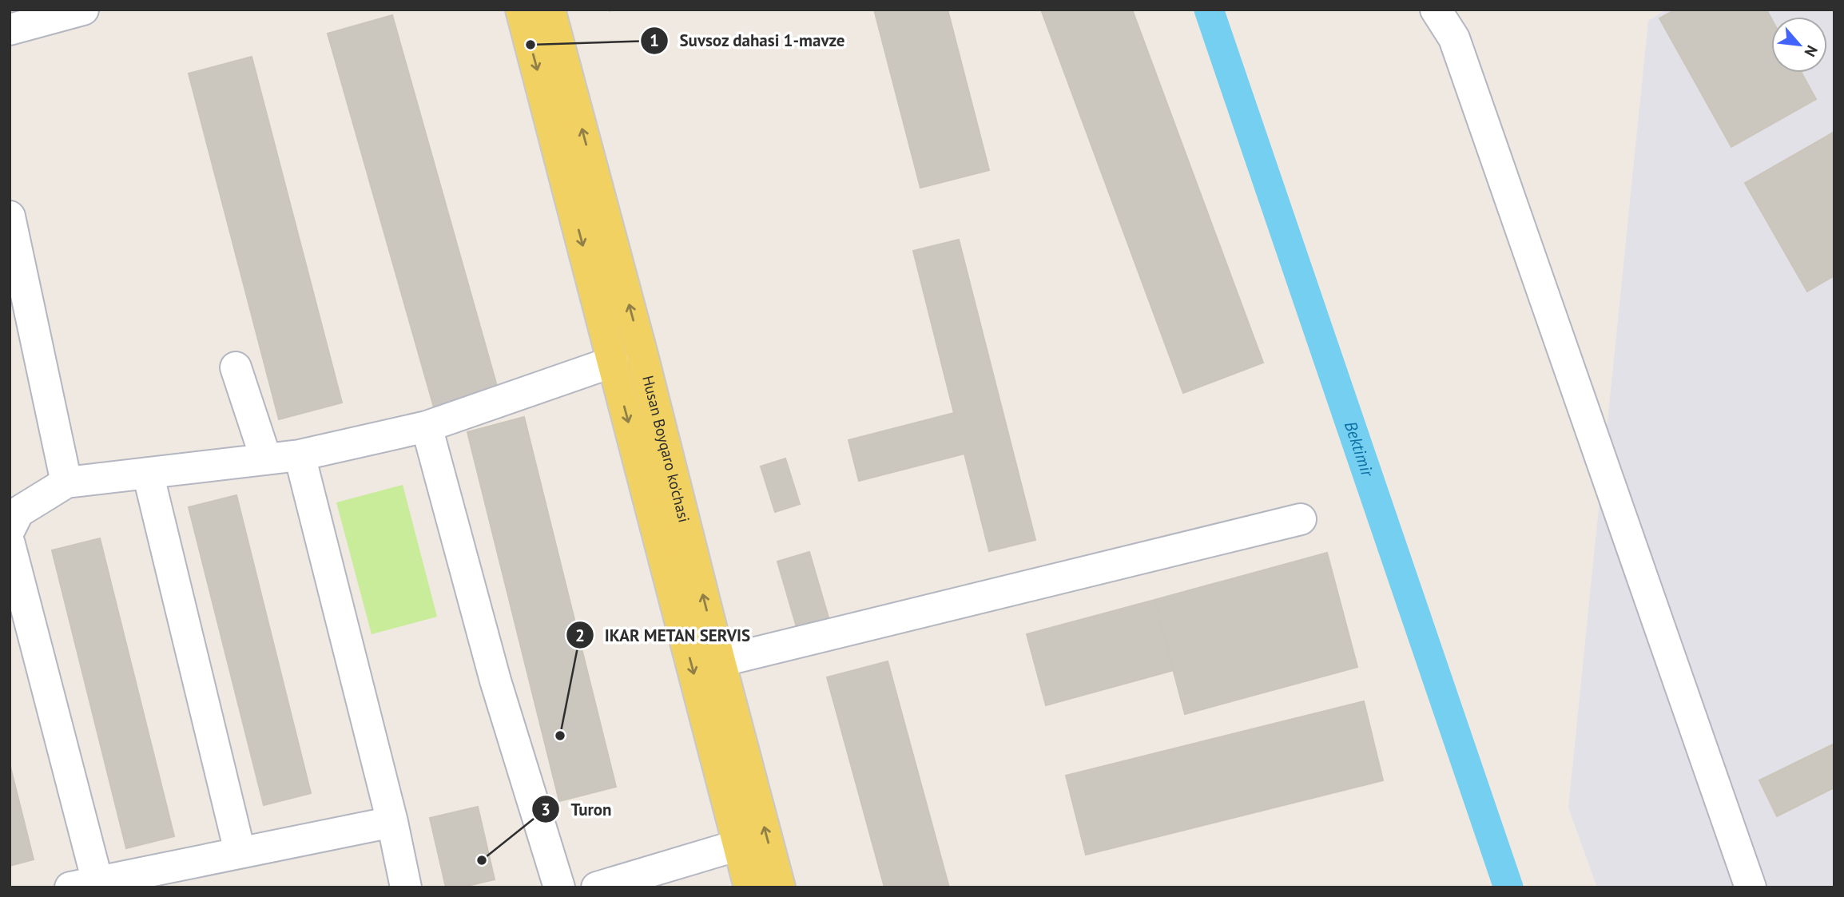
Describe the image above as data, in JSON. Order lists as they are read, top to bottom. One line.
{"streets":{"main road":["Husan Boyqaro ko'chasi"]},"water":["Bektimir"],"places":["Suvsoz dahasi 1-mavze","IKAR METAN SERVIS","Turon"],"north":"bottom right"}
